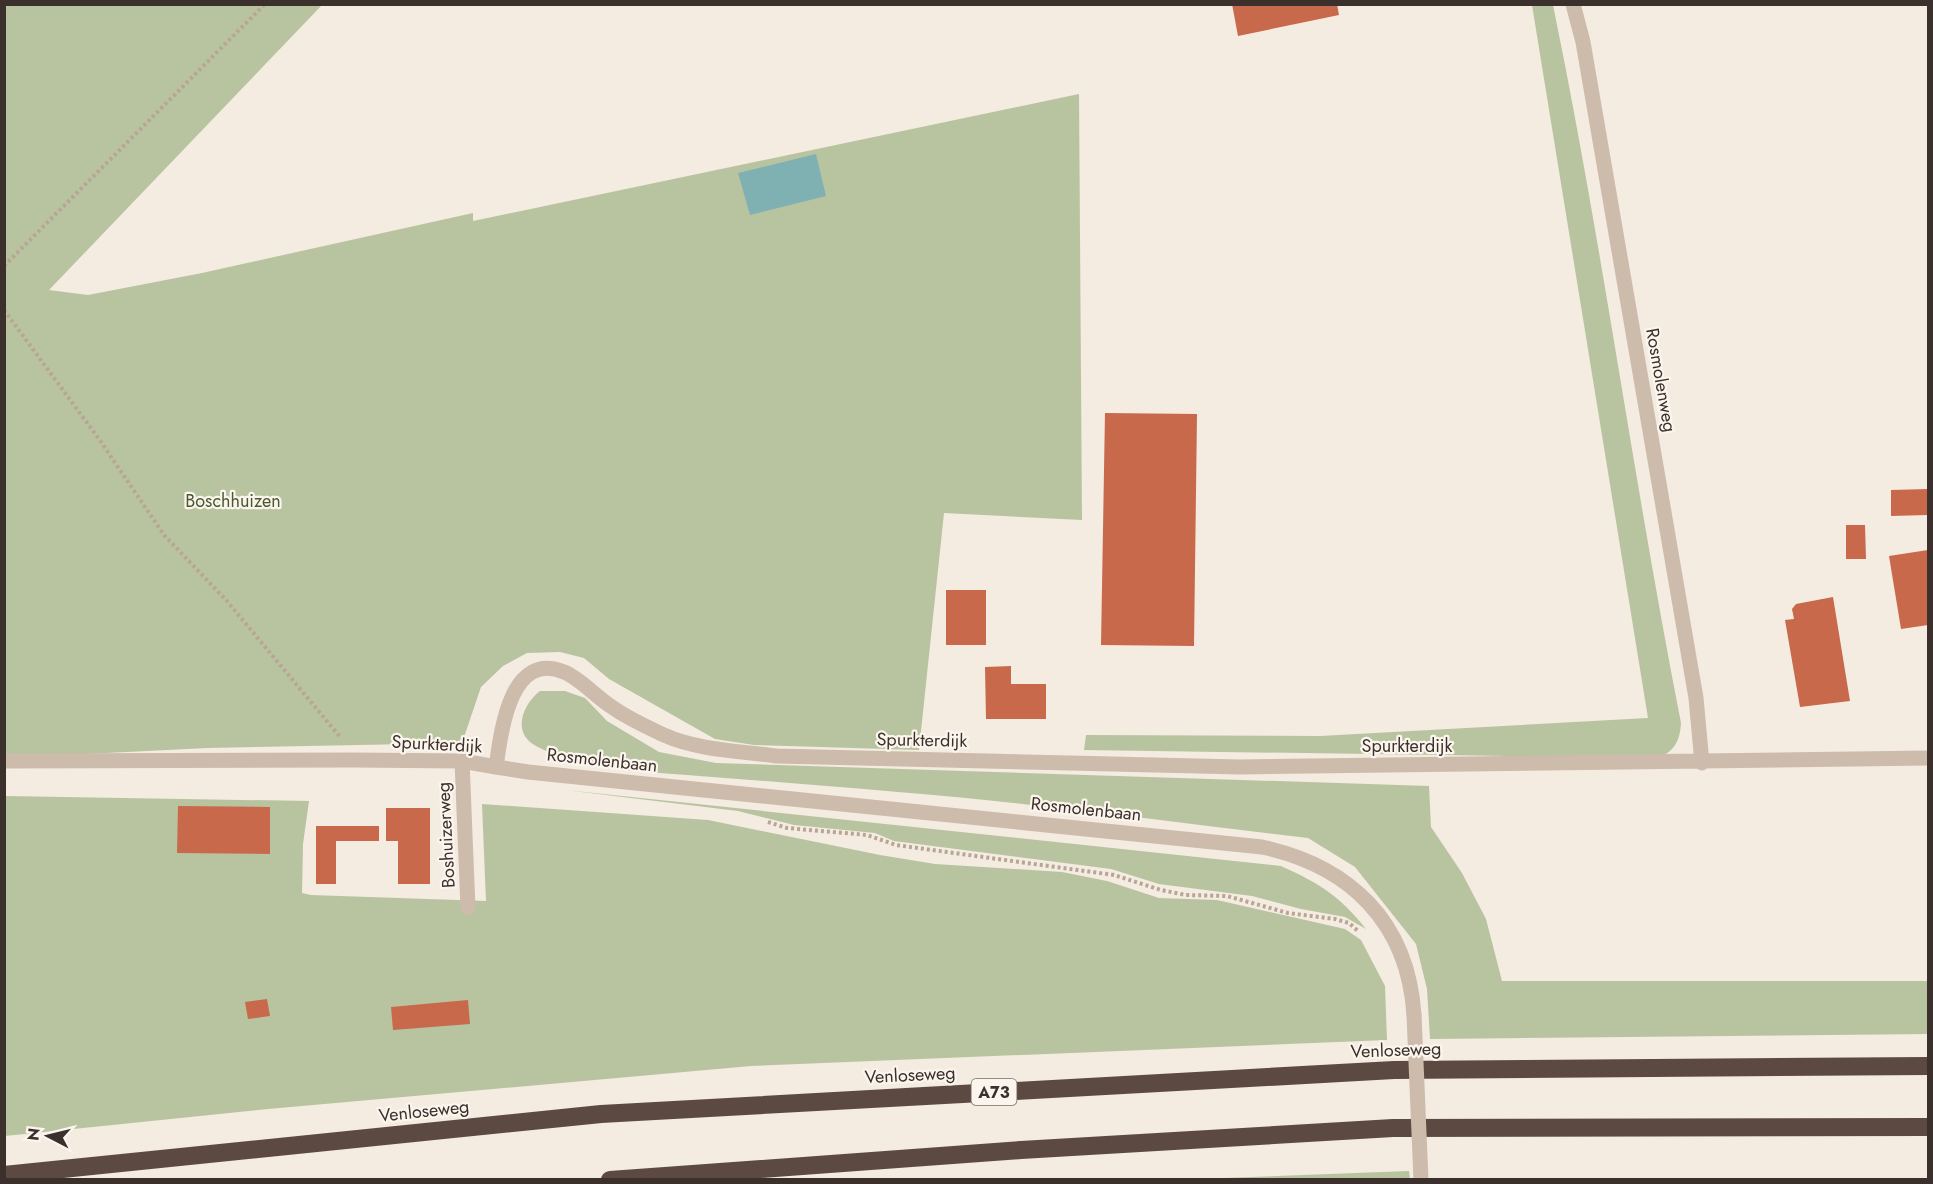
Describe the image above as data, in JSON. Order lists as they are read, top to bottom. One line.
{"streets":{"highway":["Venloseweg","A73"],"street":["Rosmolenweg","Spurkterdijk","Rosmolenbaan","Boshuizerweg"]},"crossings":[["Rosmolenweg","Spurkterdijk"],["Spurkterdijk","Rosmolenbaan"],["Spurkterdijk","Boshuizerweg"]],"parks":["Boschhuizen"],"north":"left"}
